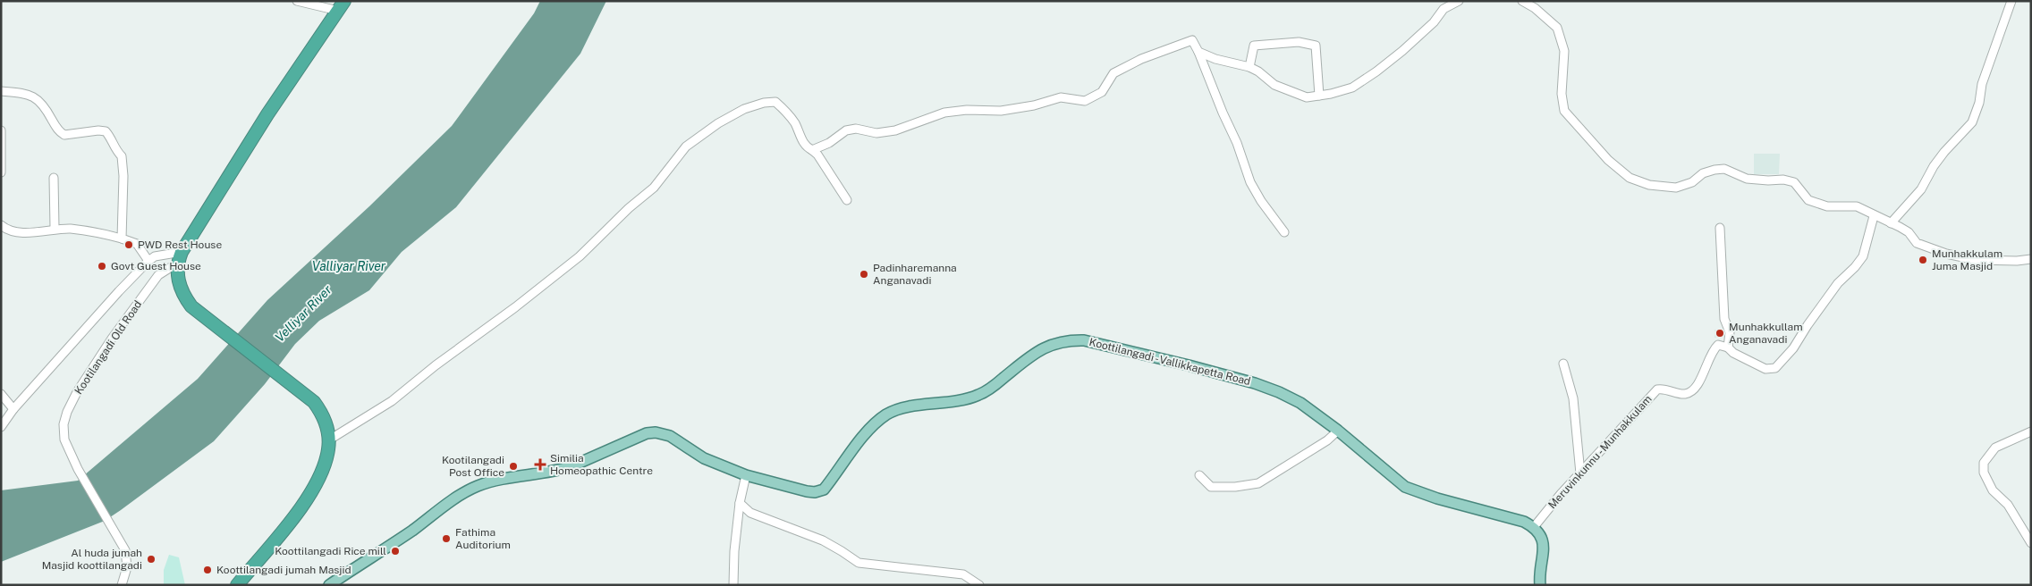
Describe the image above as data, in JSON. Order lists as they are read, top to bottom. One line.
{"streets":{"main road":["Koottilangadi - Vallikkapetta Road"],"street":["Kootilangadi Old Road","Meruvinkunnu - Munhakkulam"]},"crossings":[["Koottilangadi - Vallikkapetta Road","Meruvinkunnu - Munhakkulam"]],"water":["Valliyar River","Velliyar River"],"places":{"other":["PWD Rest House","Munhakkulam Juma Masjid","Govt Guest House","Padinharemanna Anganavadi","Munhakkullam Anganavadi","Kootilangadi Post Office","Fathima Auditorium","Koottilangadi Rice mill","Al huda jumah Masjid koottilangadi","Koottilangadi jumah Masjid"],"health":["Similia Homeopathic Centre"]}}
